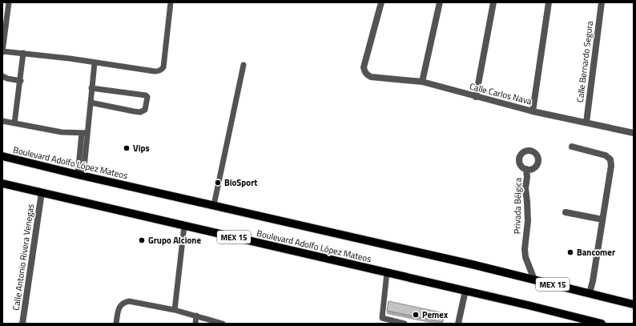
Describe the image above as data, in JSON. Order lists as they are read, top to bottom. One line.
{"streets":{"main road":["Boulevard Adolfo López Mateos","MEX 15"],"street":["Calle Bernardo Segura","Calle Carlos Nava","Privada Bélgica","Calle Antonio Rivera Venegas"]},"crossings":[["Calle Bernardo Segura","Calle Carlos Nava"],["Boulevard Adolfo López Mateos","Privada Bélgica"],["Boulevard Adolfo López Mateos","MEX 15"],["Boulevard Adolfo López Mateos","Calle Antonio Rivera Venegas"],["Privada Bélgica","MEX 15"]],"places":["Vips","BioSport","Grupo Alcione","Bancomer","Pemex"]}
